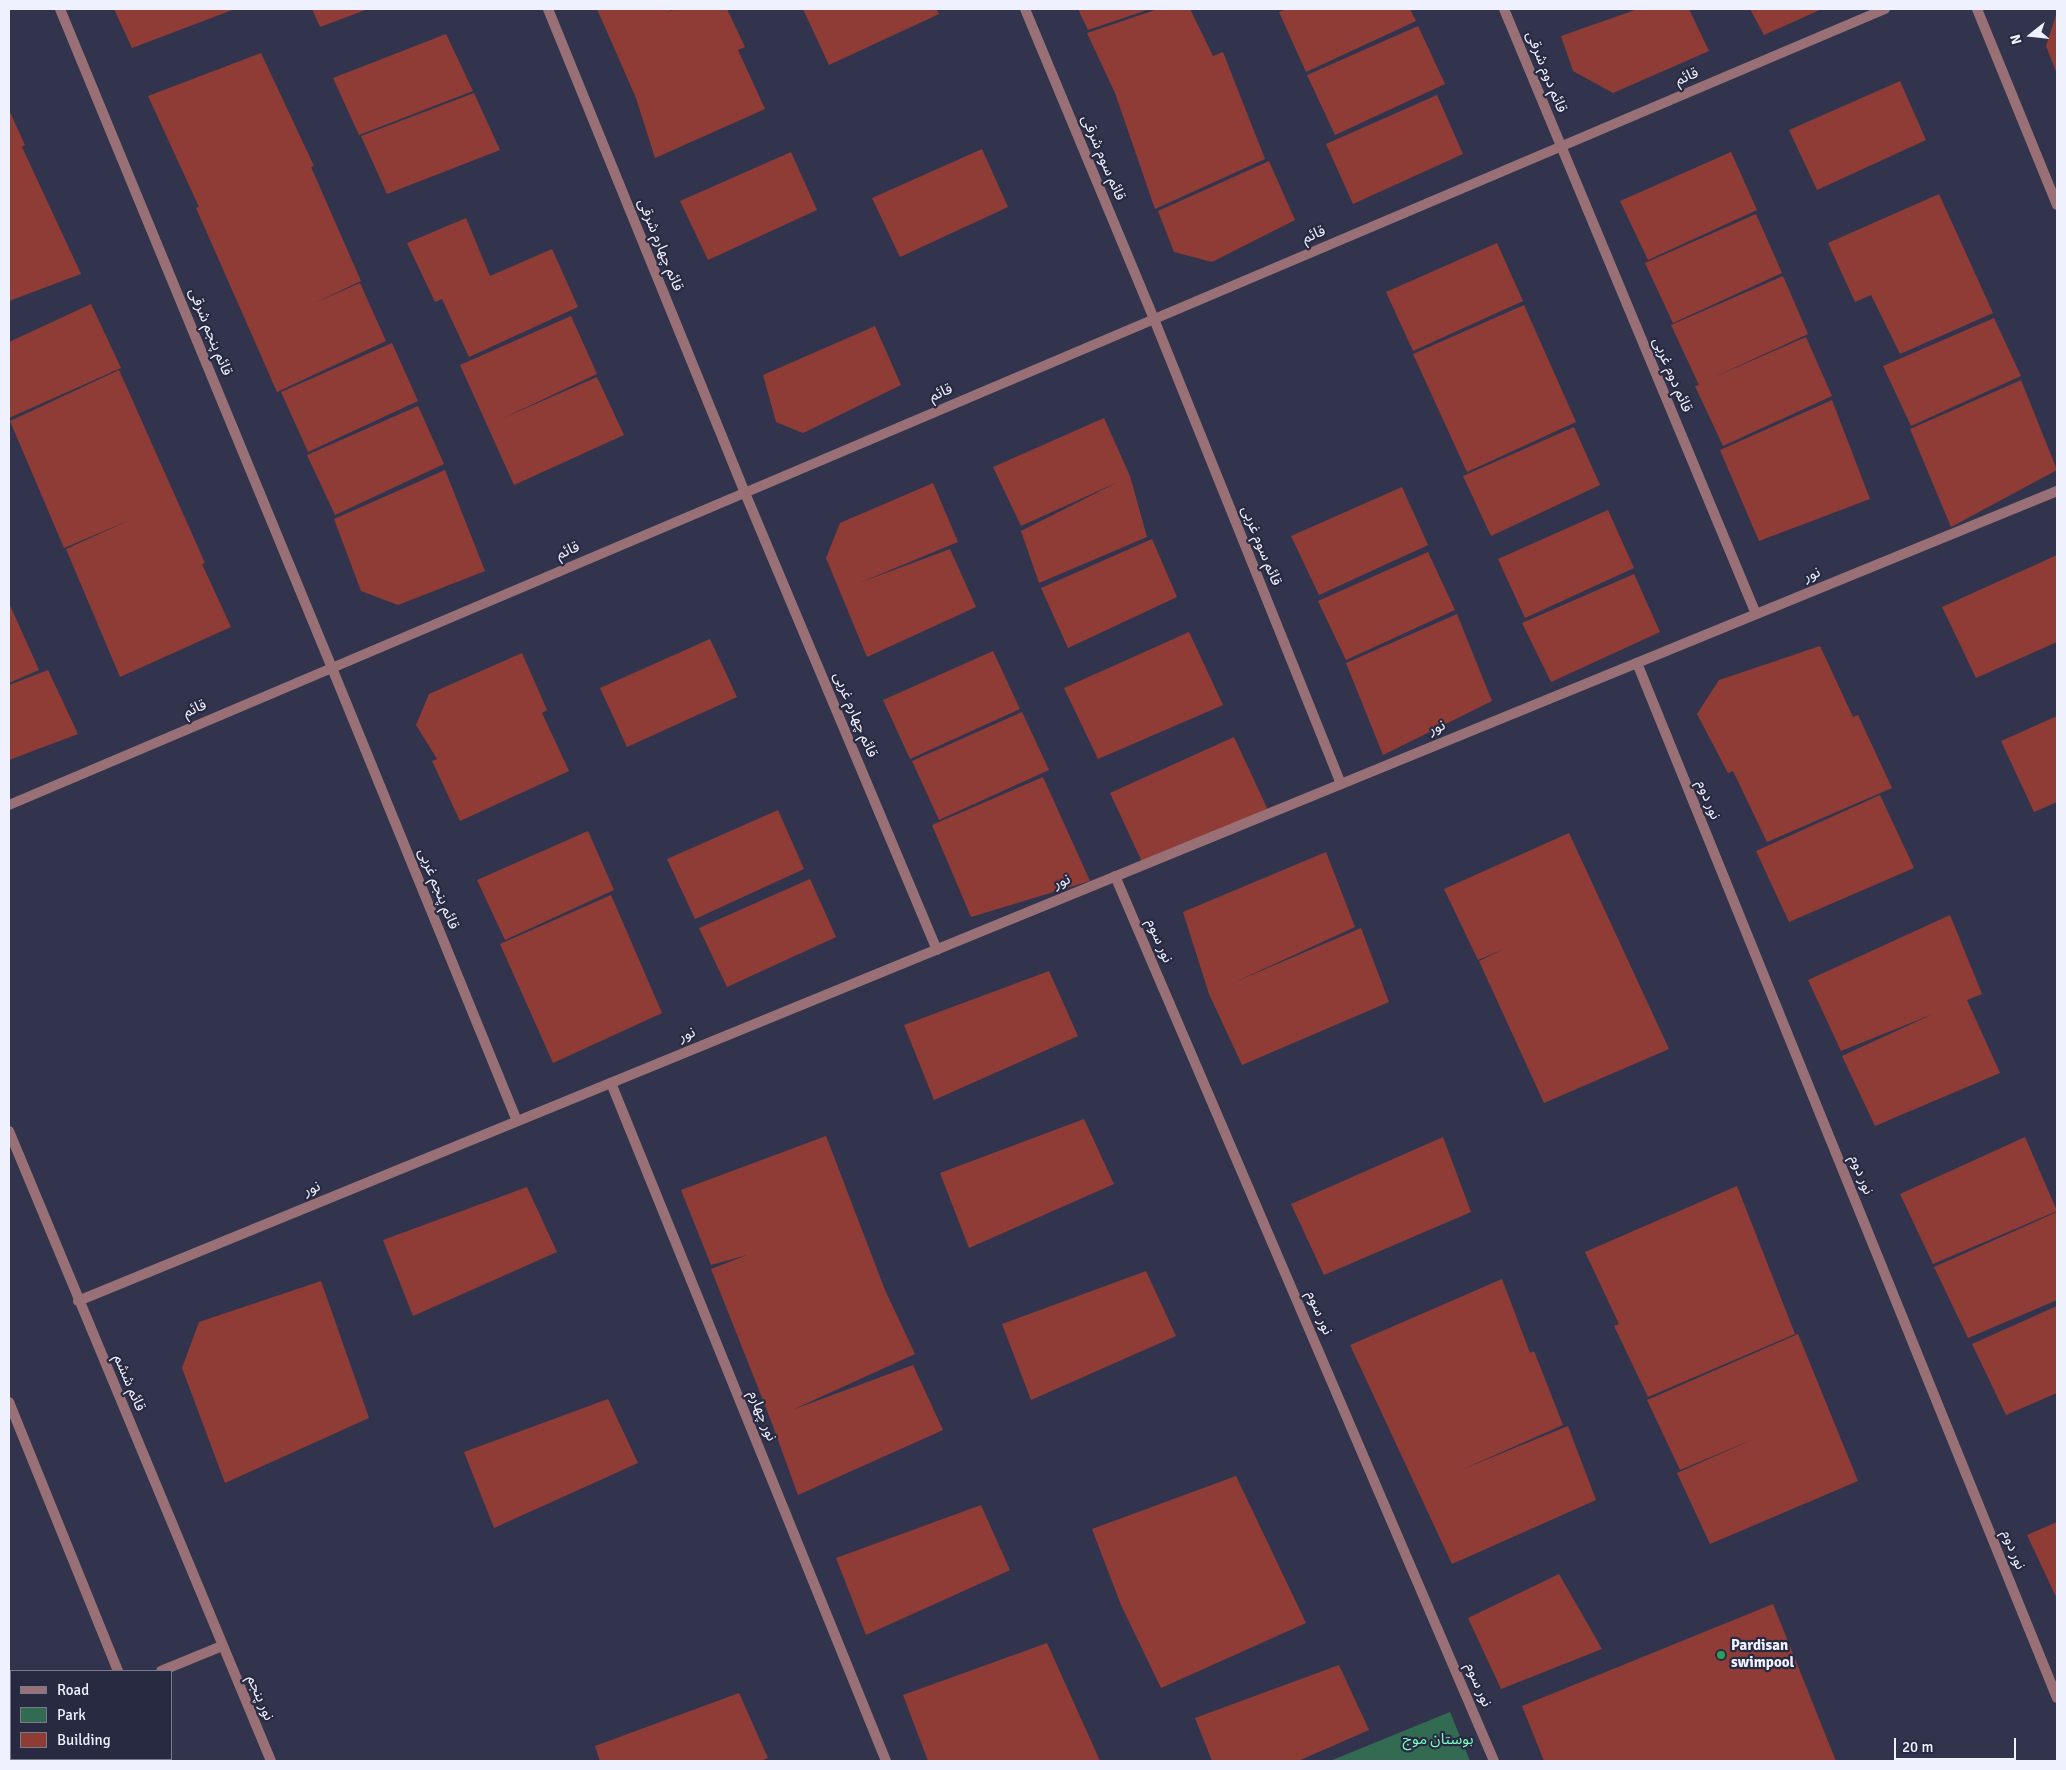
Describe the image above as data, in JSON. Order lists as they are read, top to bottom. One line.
{"streets":{"street":["قائم دوم شرقی","قائم","قائم سوم شرقی","قائم چهارم شرقی","قائم پنجم شرقی","قائم دوم غربی","قائم سوم غربی","نور","قائم چهارم غربی","نور دوم","قائم پنجم غربی","نور سوم","قائم ششم","نور چهارم","نور پنجم"]},"crossings":[["قائم دوم شرقی","قائم"],["قائم دوم شرقی","قائم دوم غربی"],["قائم","قائم سوم شرقی"],["قائم","قائم چهارم شرقی"],["قائم","قائم پنجم شرقی"],["قائم","قائم دوم غربی"],["قائم","قائم سوم غربی"],["قائم","قائم چهارم غربی"],["قائم","قائم پنجم غربی"],["قائم سوم شرقی","قائم سوم غربی"],["قائم چهارم شرقی","قائم چهارم غربی"],["قائم پنجم شرقی","قائم پنجم غربی"],["قائم دوم غربی","نور"],["قائم سوم غربی","نور"],["نور","قائم چهارم غربی"],["نور","نور دوم"],["نور","قائم پنجم غربی"],["نور","نور سوم"],["نور","قائم ششم"],["نور","نور چهارم"],["قائم ششم","نور پنجم"]],"parks":["بوستان موج"],"places":["Pardisan swimpool"],"legend":["Road","Park","Building"],"scale_bar":"20 m","north":"left"}
